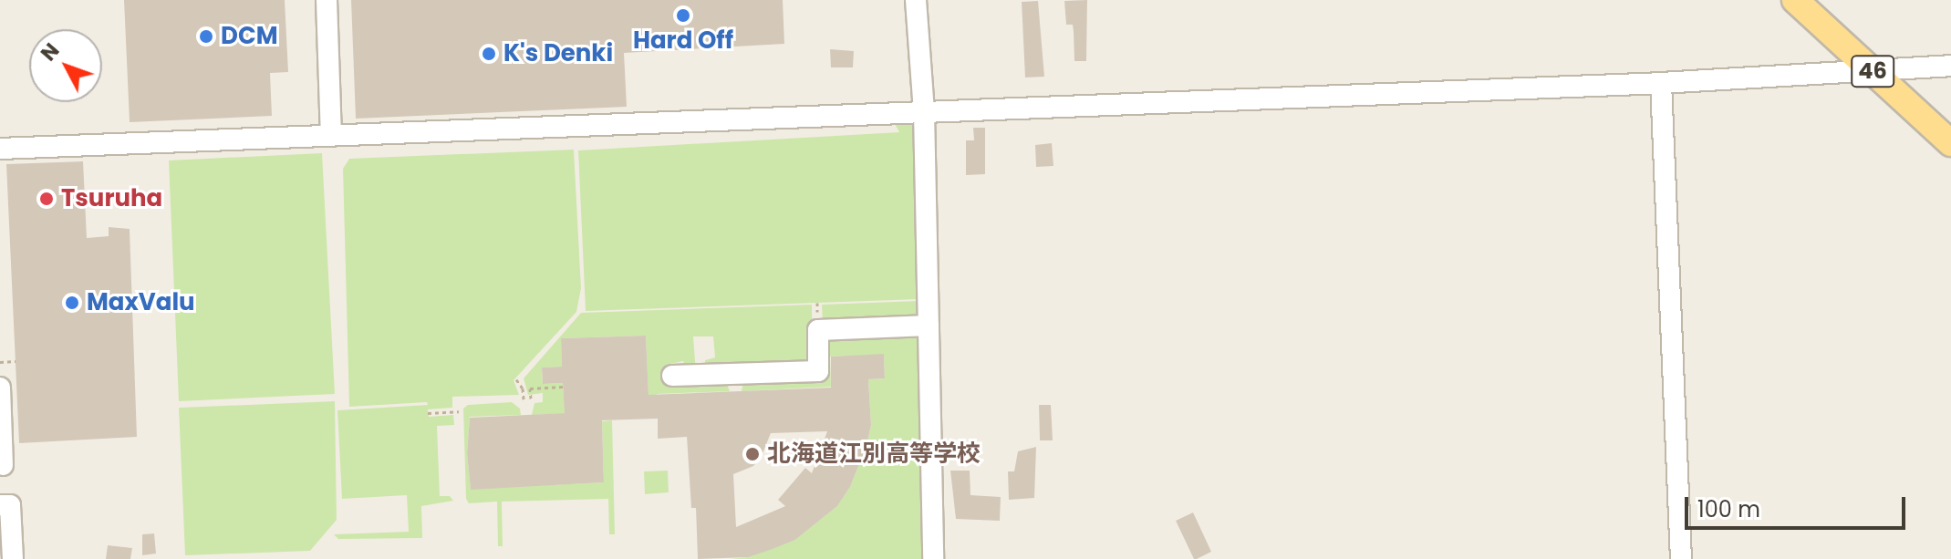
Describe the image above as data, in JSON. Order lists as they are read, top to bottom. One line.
{"streets":{"main road":["46"]},"places":["Hard Off","DCM","K's Denki","Tsuruha","MaxValu","北海道江別高等学校"],"scale_bar":"100 m","north":"top left"}
